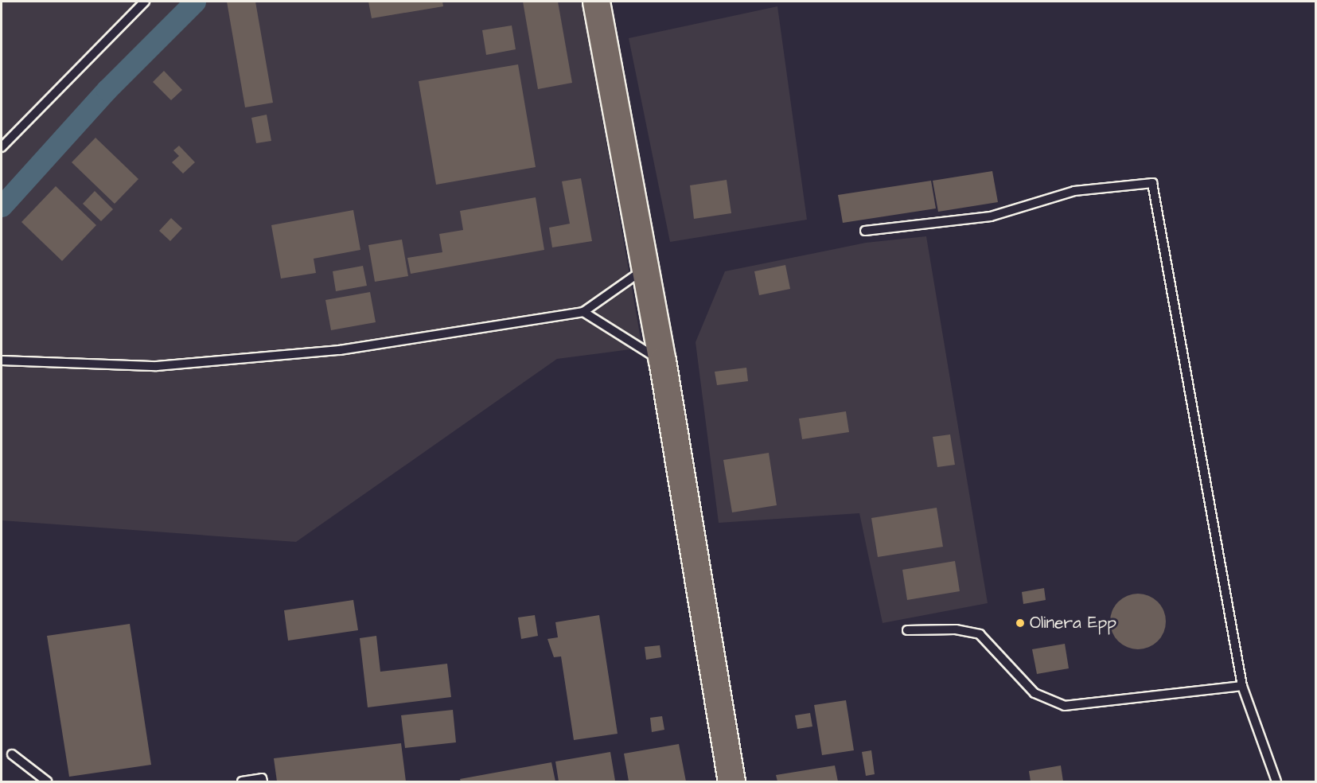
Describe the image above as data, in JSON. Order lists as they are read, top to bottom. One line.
{"places":["Olinera Epp"]}
